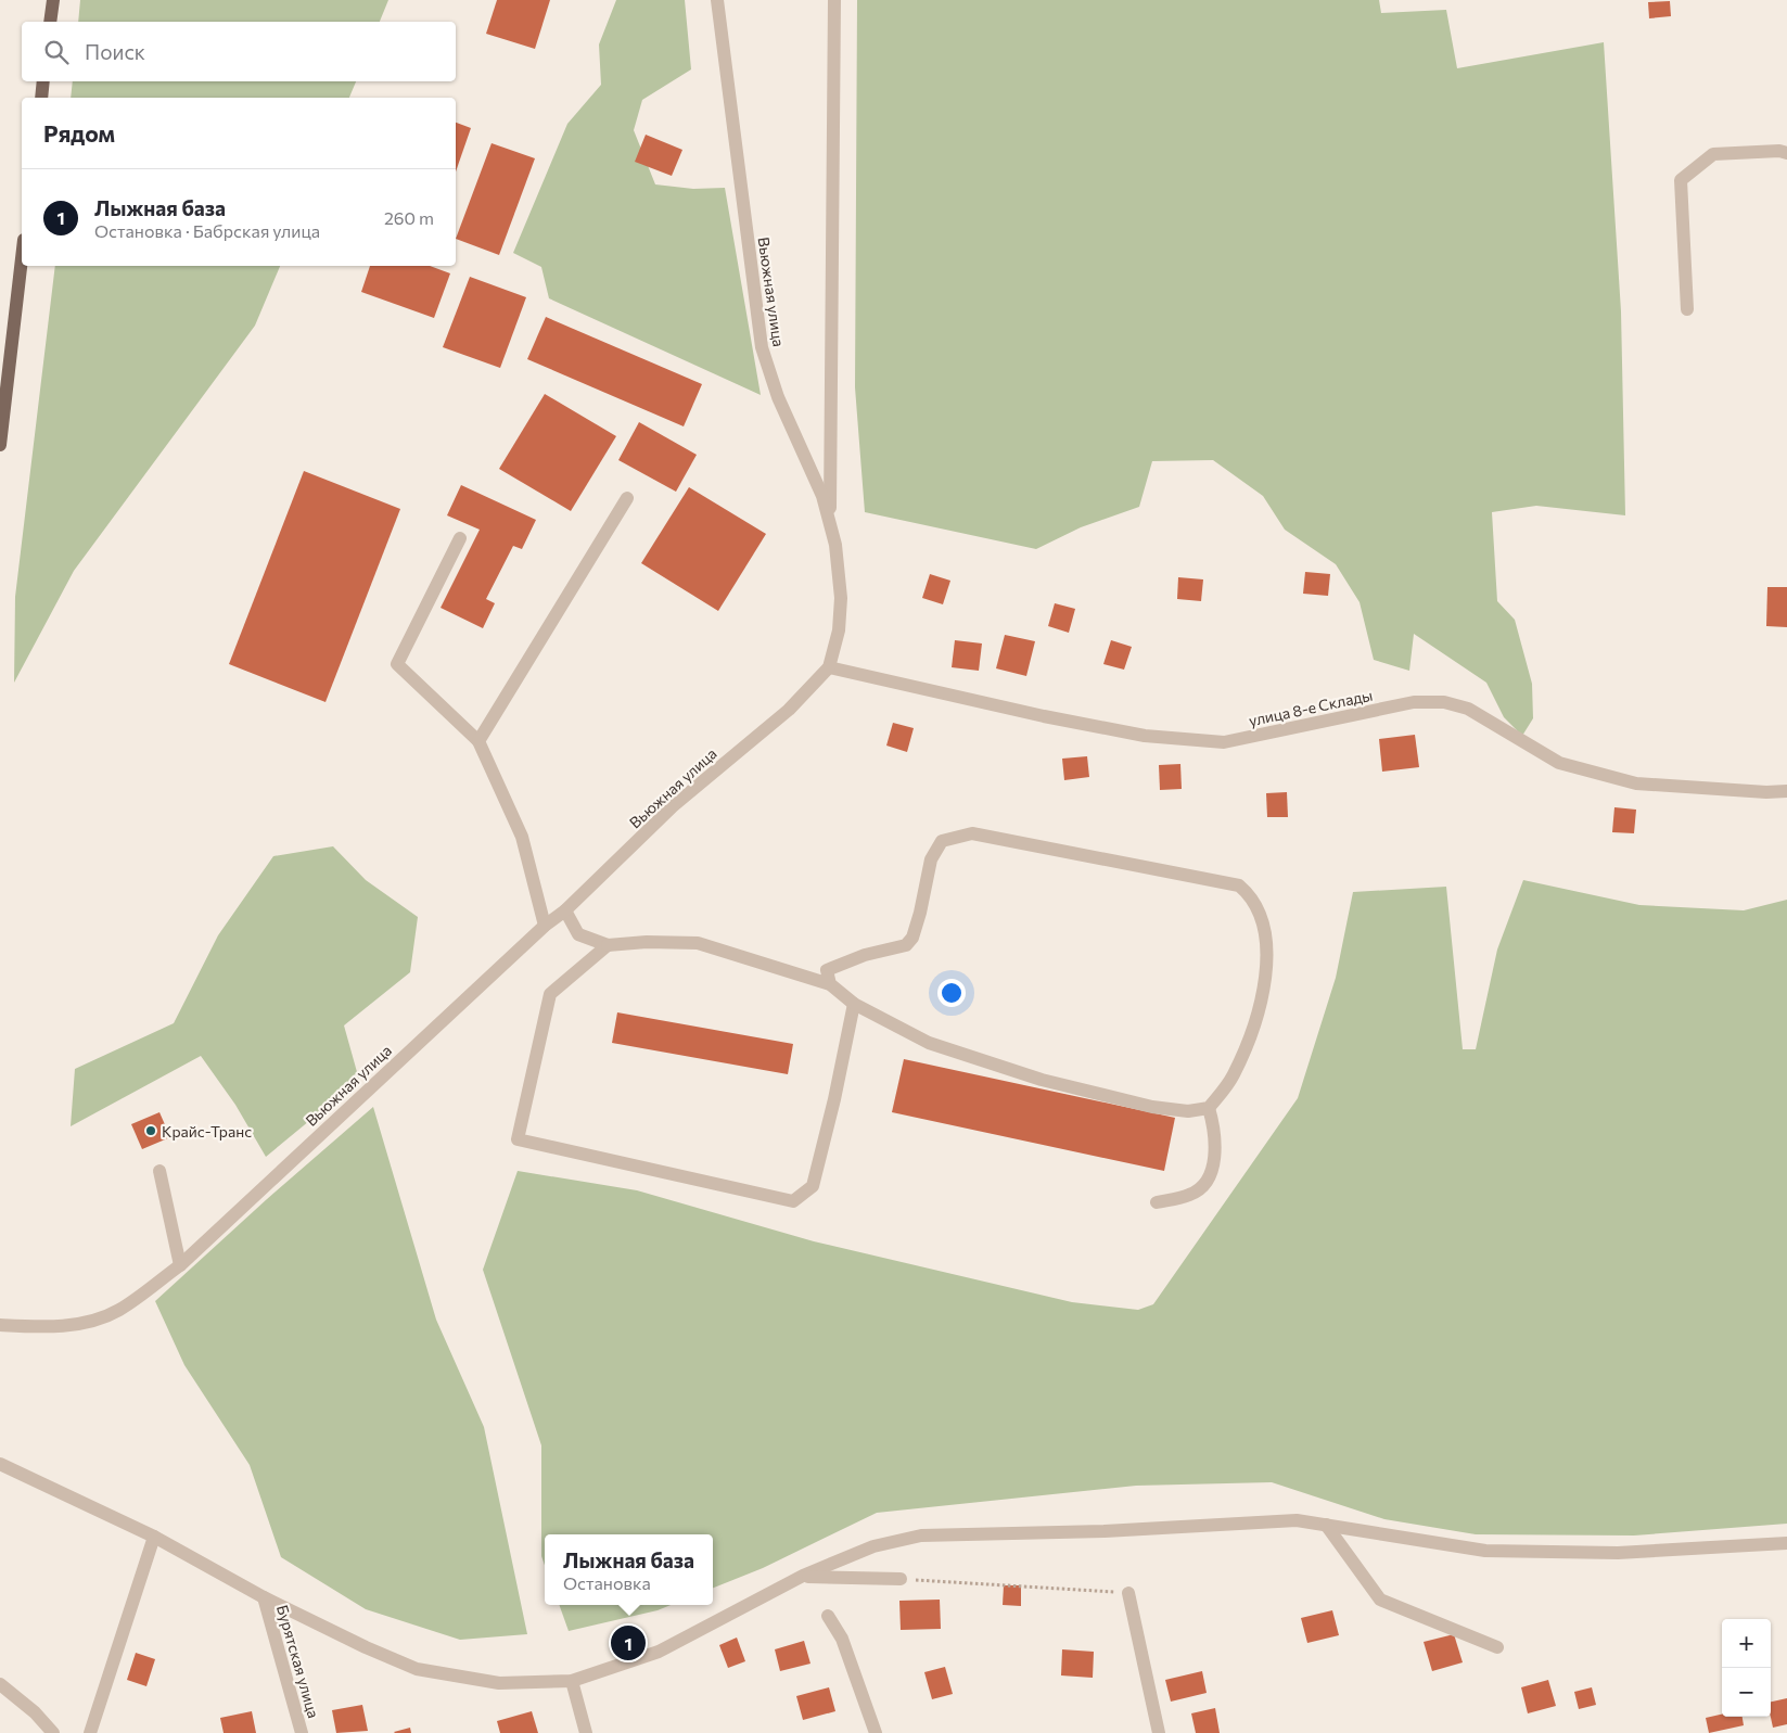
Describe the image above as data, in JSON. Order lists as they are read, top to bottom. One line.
{"streets":{"street":["Вьюжная улица","улица 8-е Склады","Бурятская улица"]},"crossings":[["Вьюжная улица","улица 8-е Склады"]],"places":["Крайс-Транс"],"page":{"search":"Поиск","heading":"Рядом","list":[{"mark":"1","name":"Лыжная база","note":"Остановка · Бабрская улица","value":"260 m"}],"popup":["Лыжная база","Остановка"],"map_buttons":["+","−"],"pins":"1"}}
